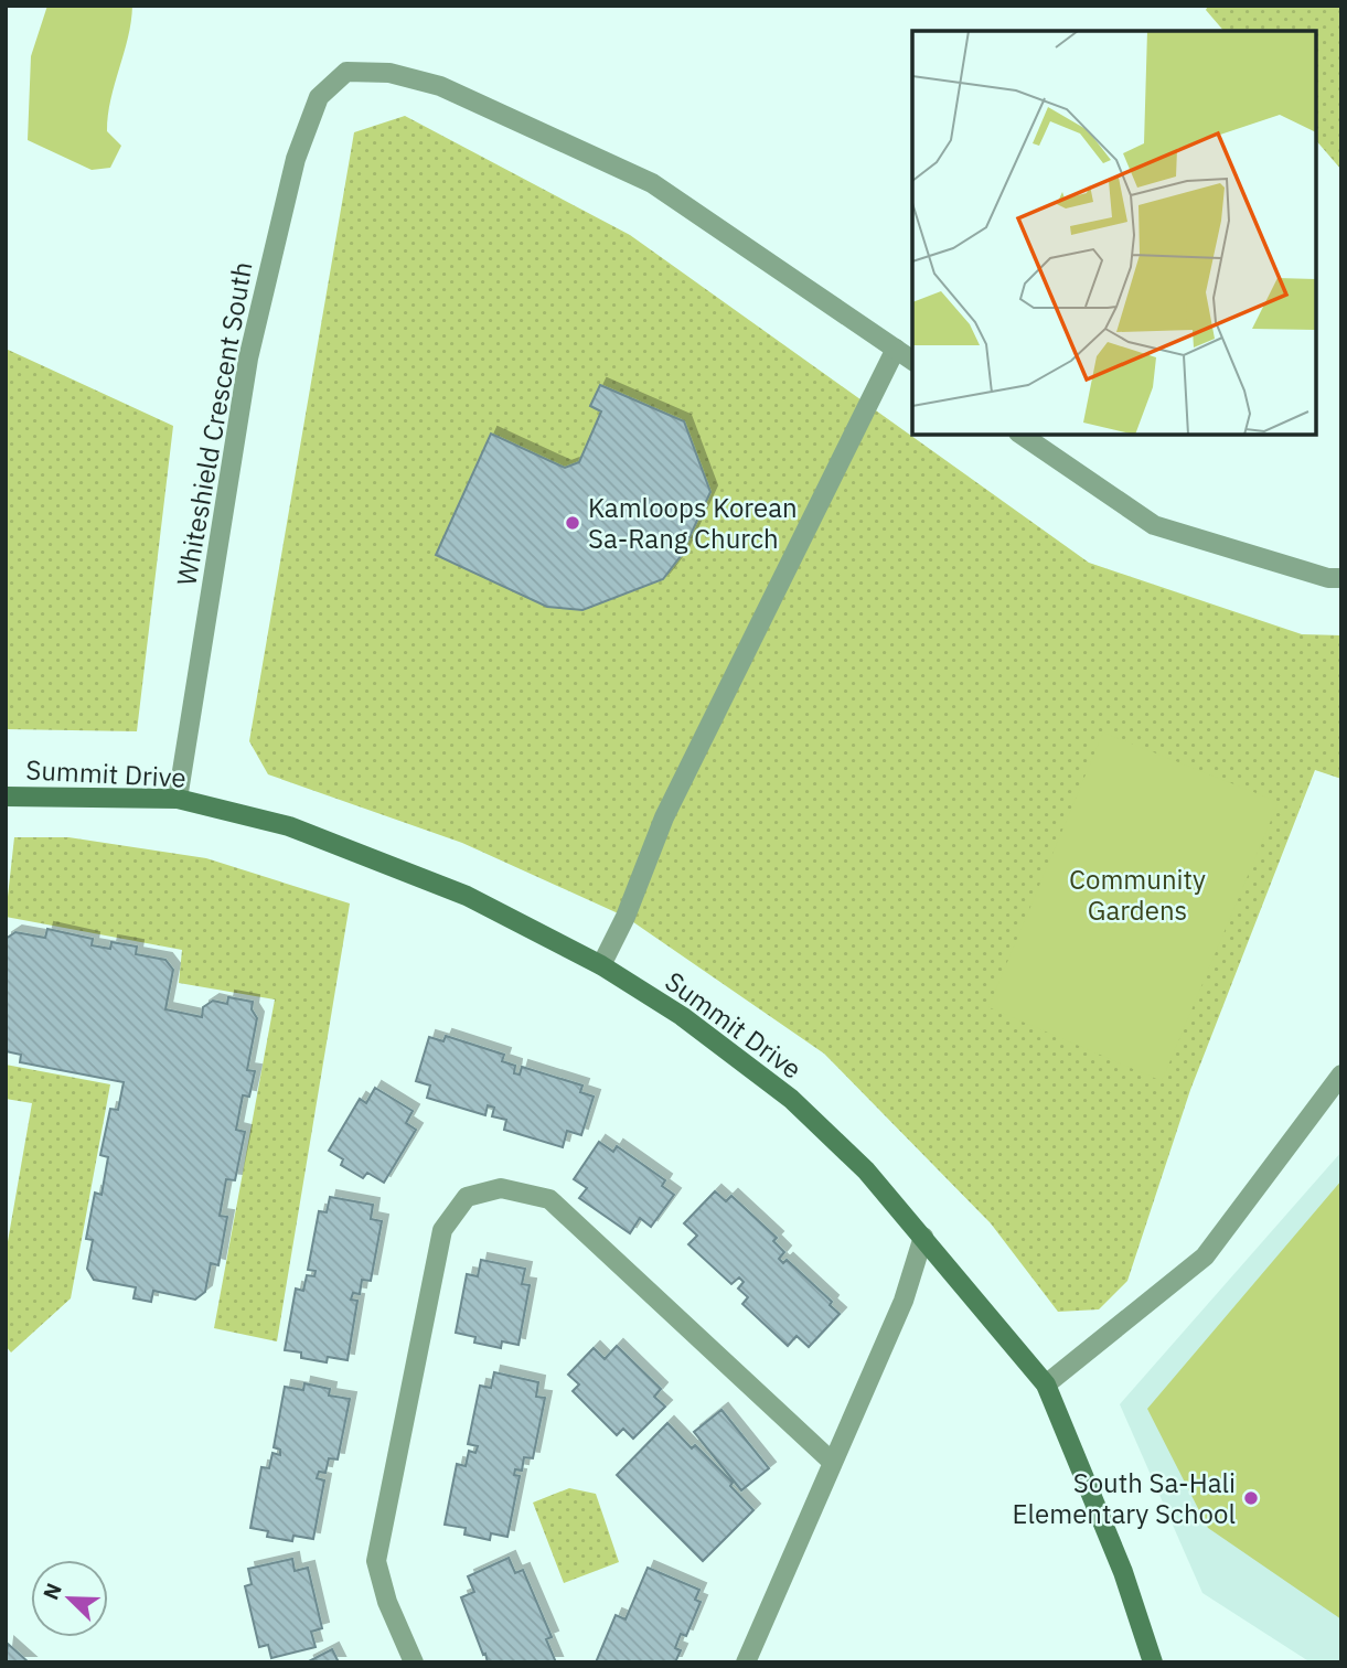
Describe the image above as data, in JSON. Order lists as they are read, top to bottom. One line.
{"streets":{"main road":["Summit Drive"],"street":["Whiteshield Crescent South"]},"crossings":[["Whiteshield Crescent South","Summit Drive"]],"parks":["Community Gardens"],"places":["Kamloops Korean Sa-Rang Church","South Sa-Hali Elementary School"],"north":"top left"}
